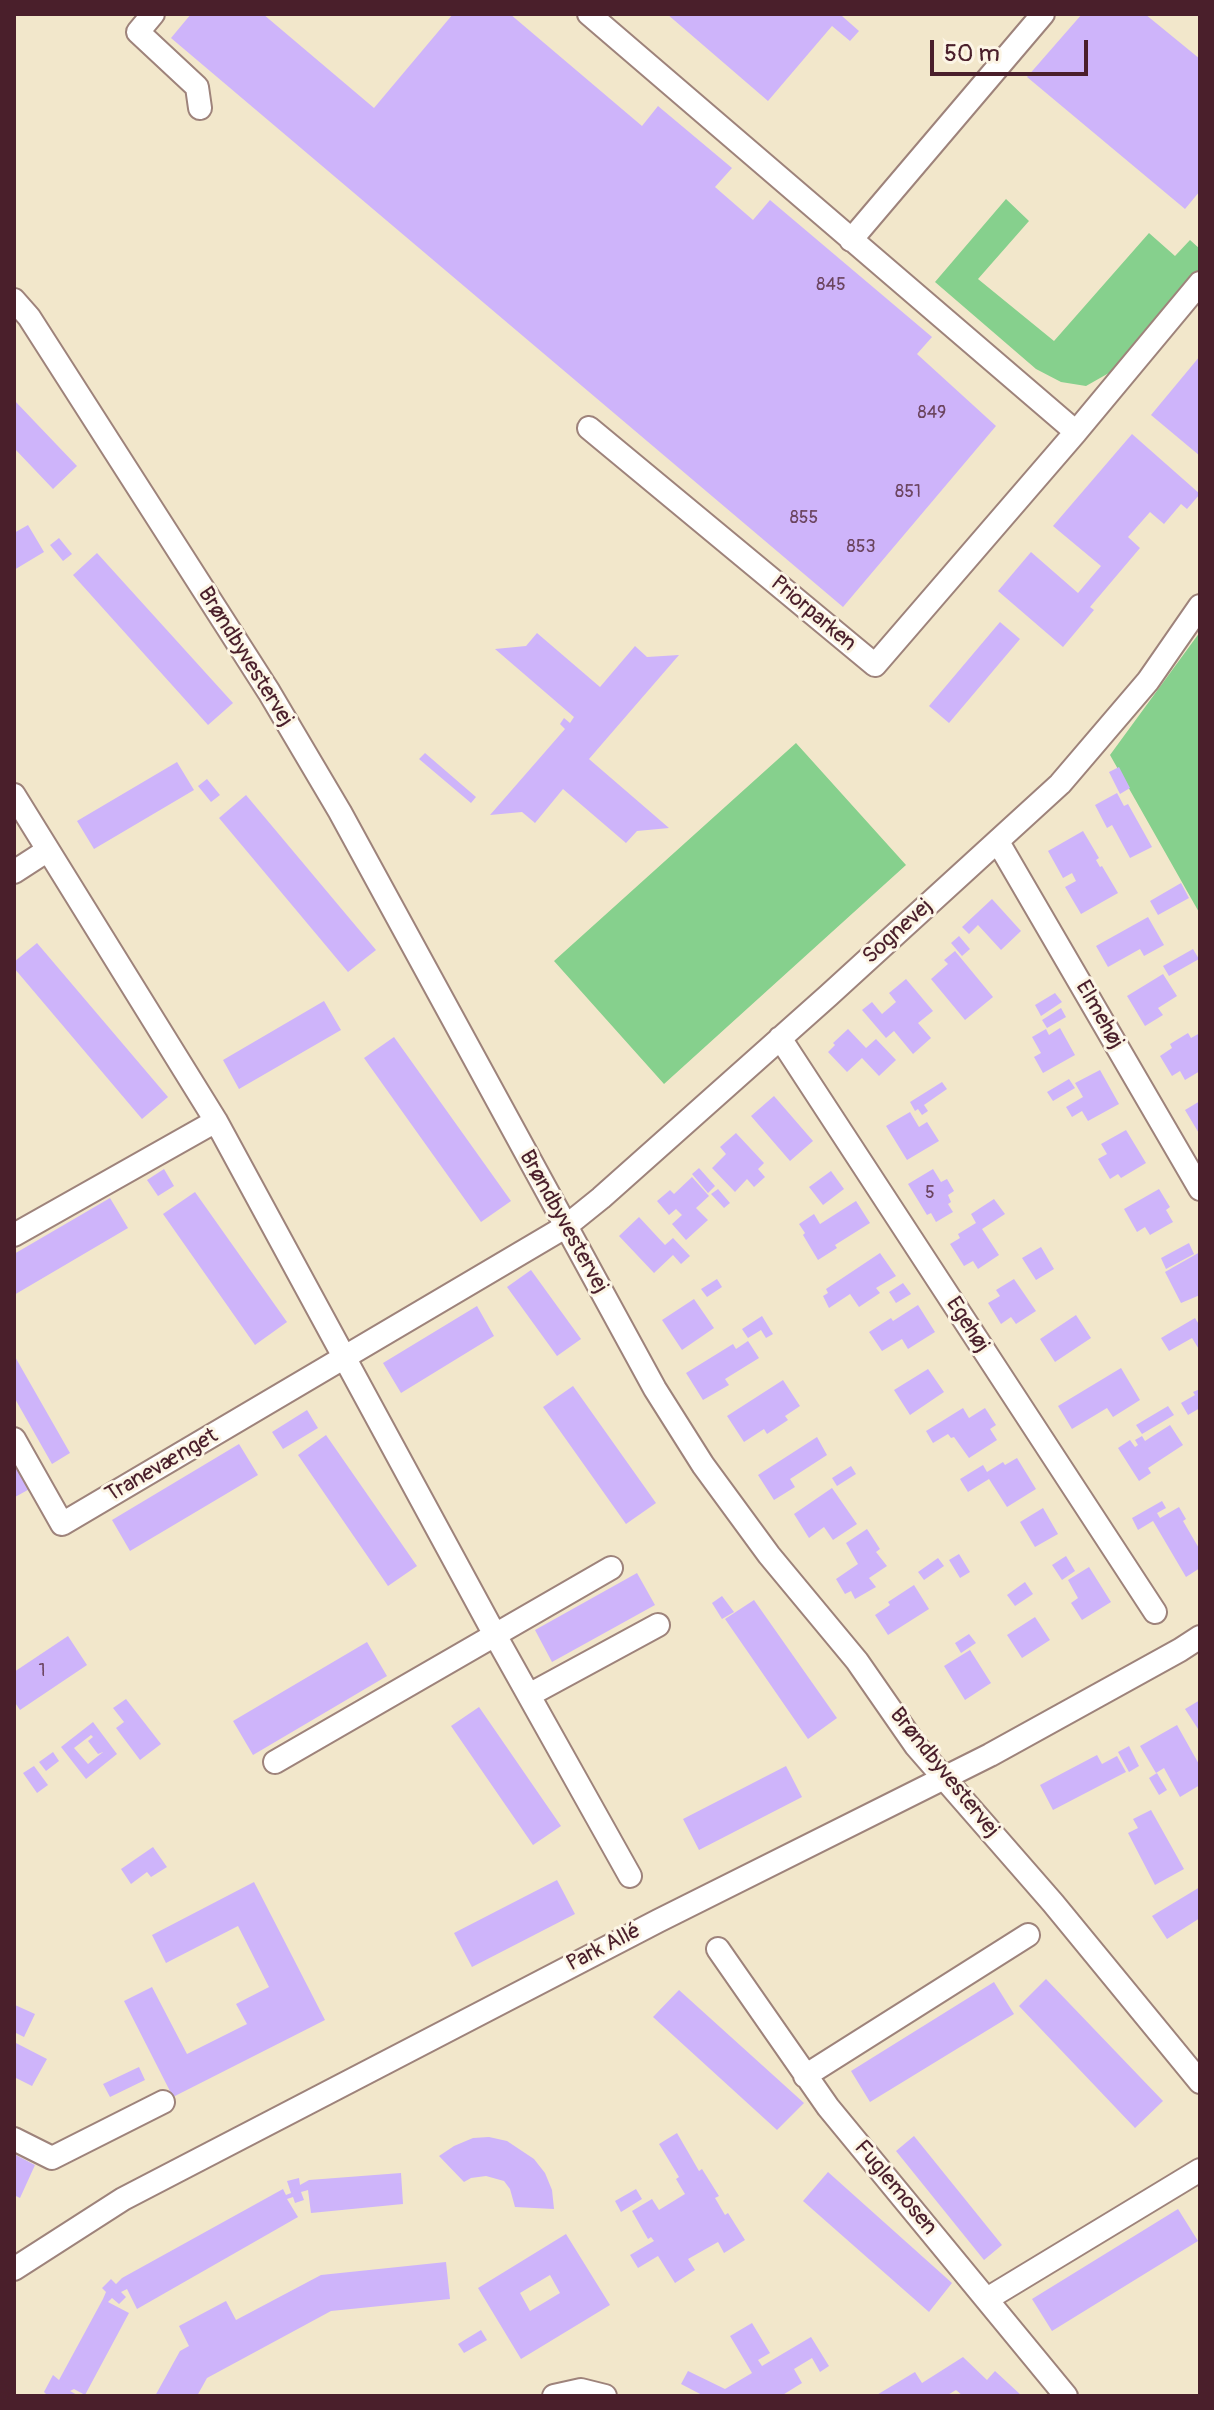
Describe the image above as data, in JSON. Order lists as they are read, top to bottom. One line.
{"streets":{"street":["Priorparken","Brøndbyvestervej","Sognevej","Elmehøj","Egehøj","Tranevænget","Park Allé","Fuglemosen"]},"crossings":[["Brøndbyvestervej","Sognevej"],["Brøndbyvestervej","Tranevænget"],["Brøndbyvestervej","Park Allé"],["Sognevej","Elmehøj"],["Sognevej","Egehøj"],["Sognevej","Tranevænget"]],"house_numbers":["845","849","851","855","853","5","1"],"scale_bar":"50 m"}
